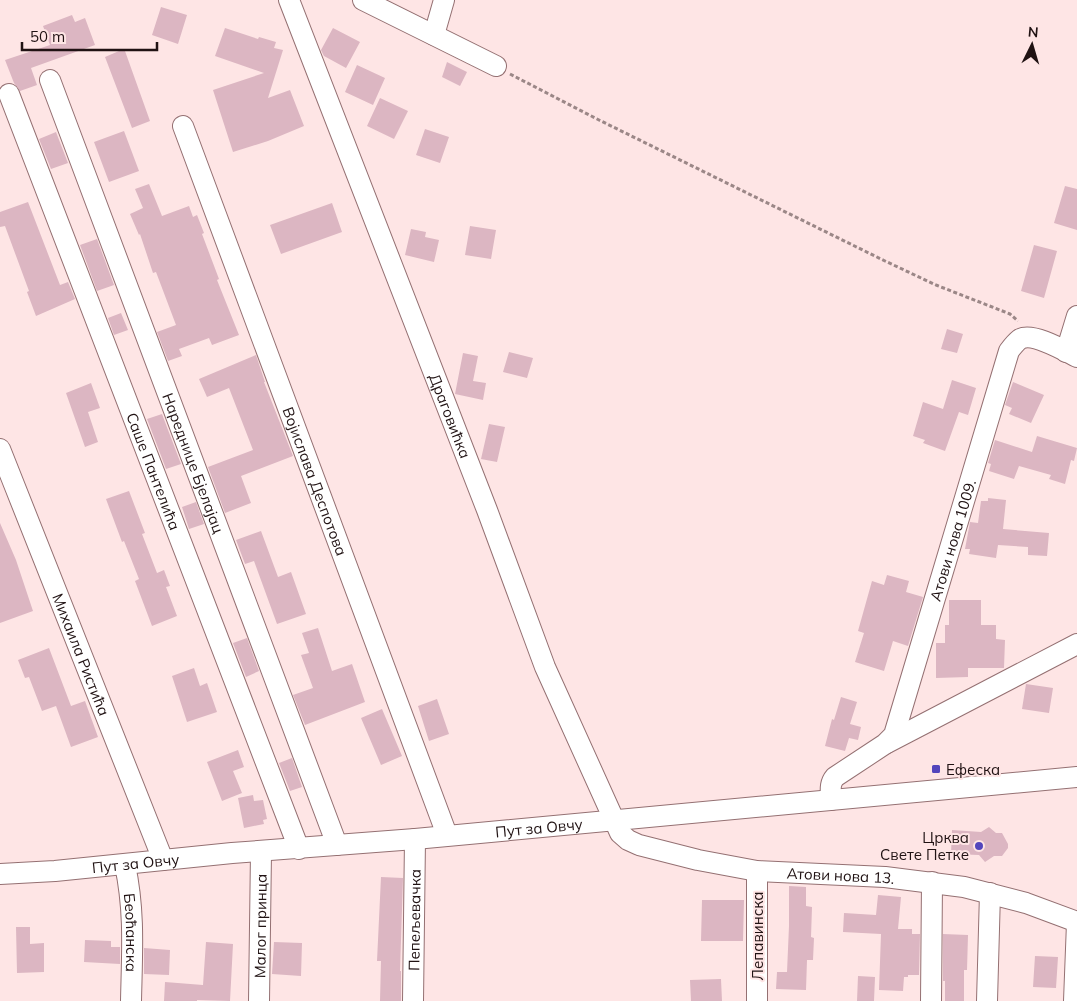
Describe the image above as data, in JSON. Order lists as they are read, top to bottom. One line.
{"streets":{"street":["Драговићка","Нареднице Бјелајац","Саше Пантелића","Војислава Деспотова","Атови нова 1009.","Михаила Ристића","Пут за Овчу","Атови нова 13.","Пепељевачка","Малог принца","Беоћанска","Лепавинска"]},"crossings":[["Драговићка","Пут за Овчу"],["Драговићка","Атови нова 13."],["Нареднице Бјелајац","Пут за Овчу"],["Саше Пантелића","Пут за Овчу"],["Војислава Деспотова","Пут за Овчу"],["Атови нова 1009.","Пут за Овчу"],["Михаила Ристића","Пут за Овчу"],["Пут за Овчу","Атови нова 13."],["Пут за Овчу","Пепељевачка"],["Пут за Овчу","Малог принца"],["Пут за Овчу","Беоћанска"],["Атови нова 13.","Лепавинска"]],"places":{"transit":["Ефеска"],"other":["Црква Свете Петке"]},"scale_bar":"50 m","north":"top"}
